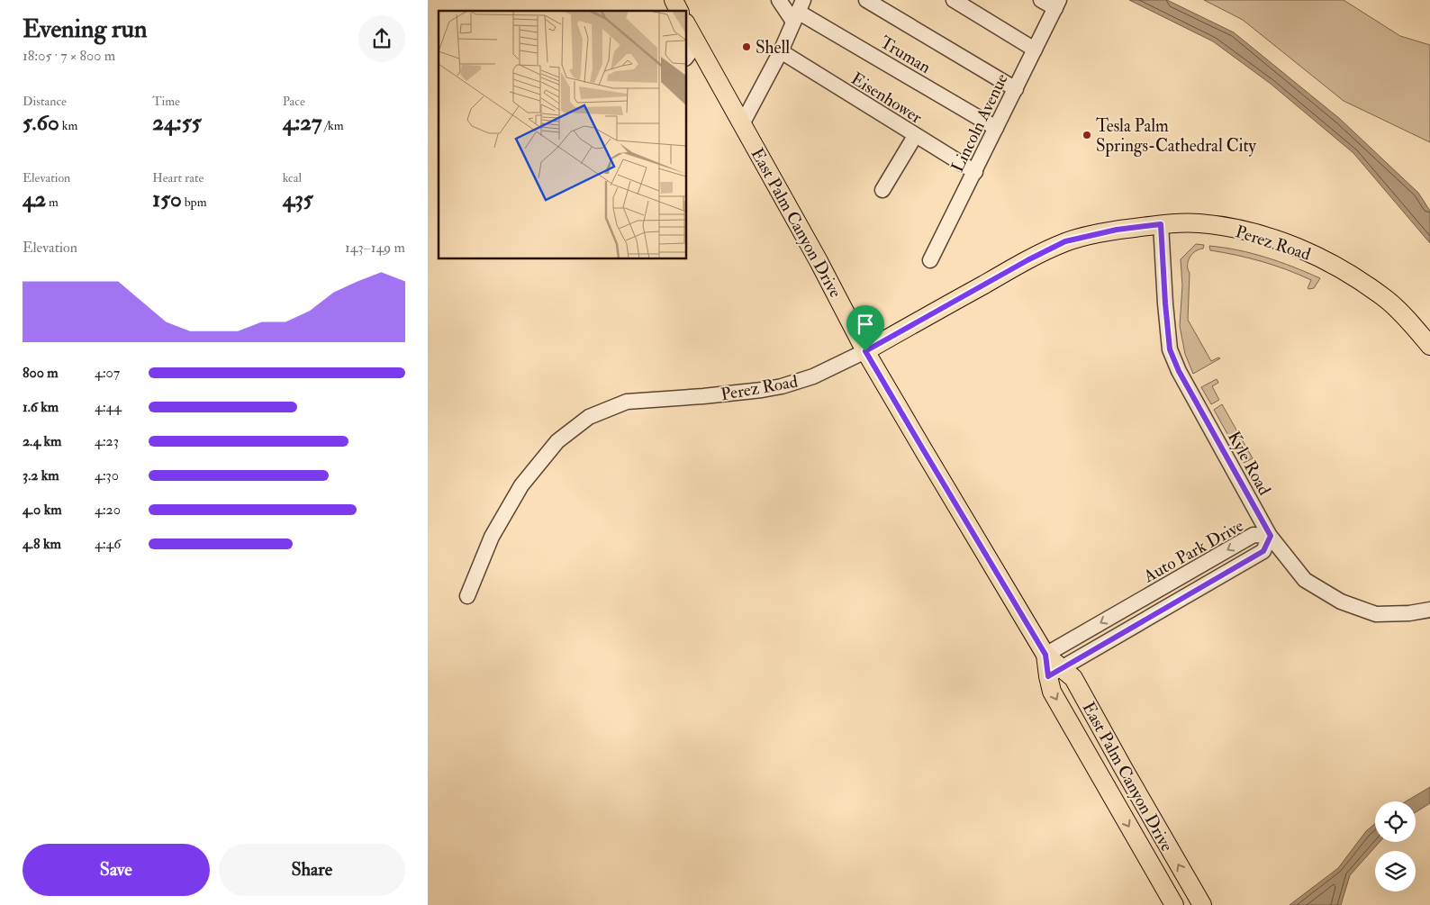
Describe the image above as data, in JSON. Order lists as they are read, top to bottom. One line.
{"streets":{"main road":["East Palm Canyon Drive","Perez Road"],"street":["Truman","Eisenhower","Lincoln Avenue","Kyle Road","Auto Park Drive"]},"crossings":[["Truman","Lincoln Avenue"],["Eisenhower","Lincoln Avenue"],["East Palm Canyon Drive","Perez Road"],["East Palm Canyon Drive","Auto Park Drive"],["Perez Road","Kyle Road"],["Kyle Road","Auto Park Drive"]],"places":["Shell","Tesla Palm Springs-Cathedral City"],"page":{"heading":["Evening run","18:05 · 7 × 800 m"],"stats":[["Distance","5.60 km"],["Time","24:55"],["Pace","4:27 /km"],["Elevation","42 m"],["Heart rate","150 bpm"],["kcal","435"]],"chart":["Elevation","143–149 m"],"list":[{"name":"800 m","note":"4:07"},{"name":"1.6 km","note":"4:44"},{"name":"2.4 km","note":"4:23"},{"name":"3.2 km","note":"4:30"},{"name":"4.0 km","note":"4:20"},{"name":"4.8 km","note":"4:46"}],"buttons":["Save","Share"]}}
